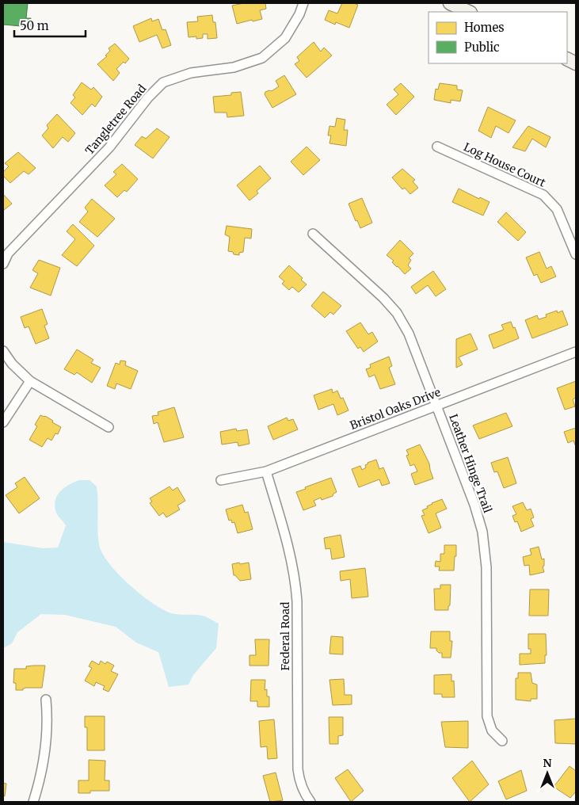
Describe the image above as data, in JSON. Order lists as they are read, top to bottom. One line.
{"streets":{"street":["Tangletree Road","Log House Court","Bristol Oaks Drive","Leather Hinge Trail","Federal Road"]},"crossings":[["Bristol Oaks Drive","Leather Hinge Trail"],["Bristol Oaks Drive","Federal Road"]],"legend":["Homes","Public"],"scale_bar":"50 m","north":"top"}
